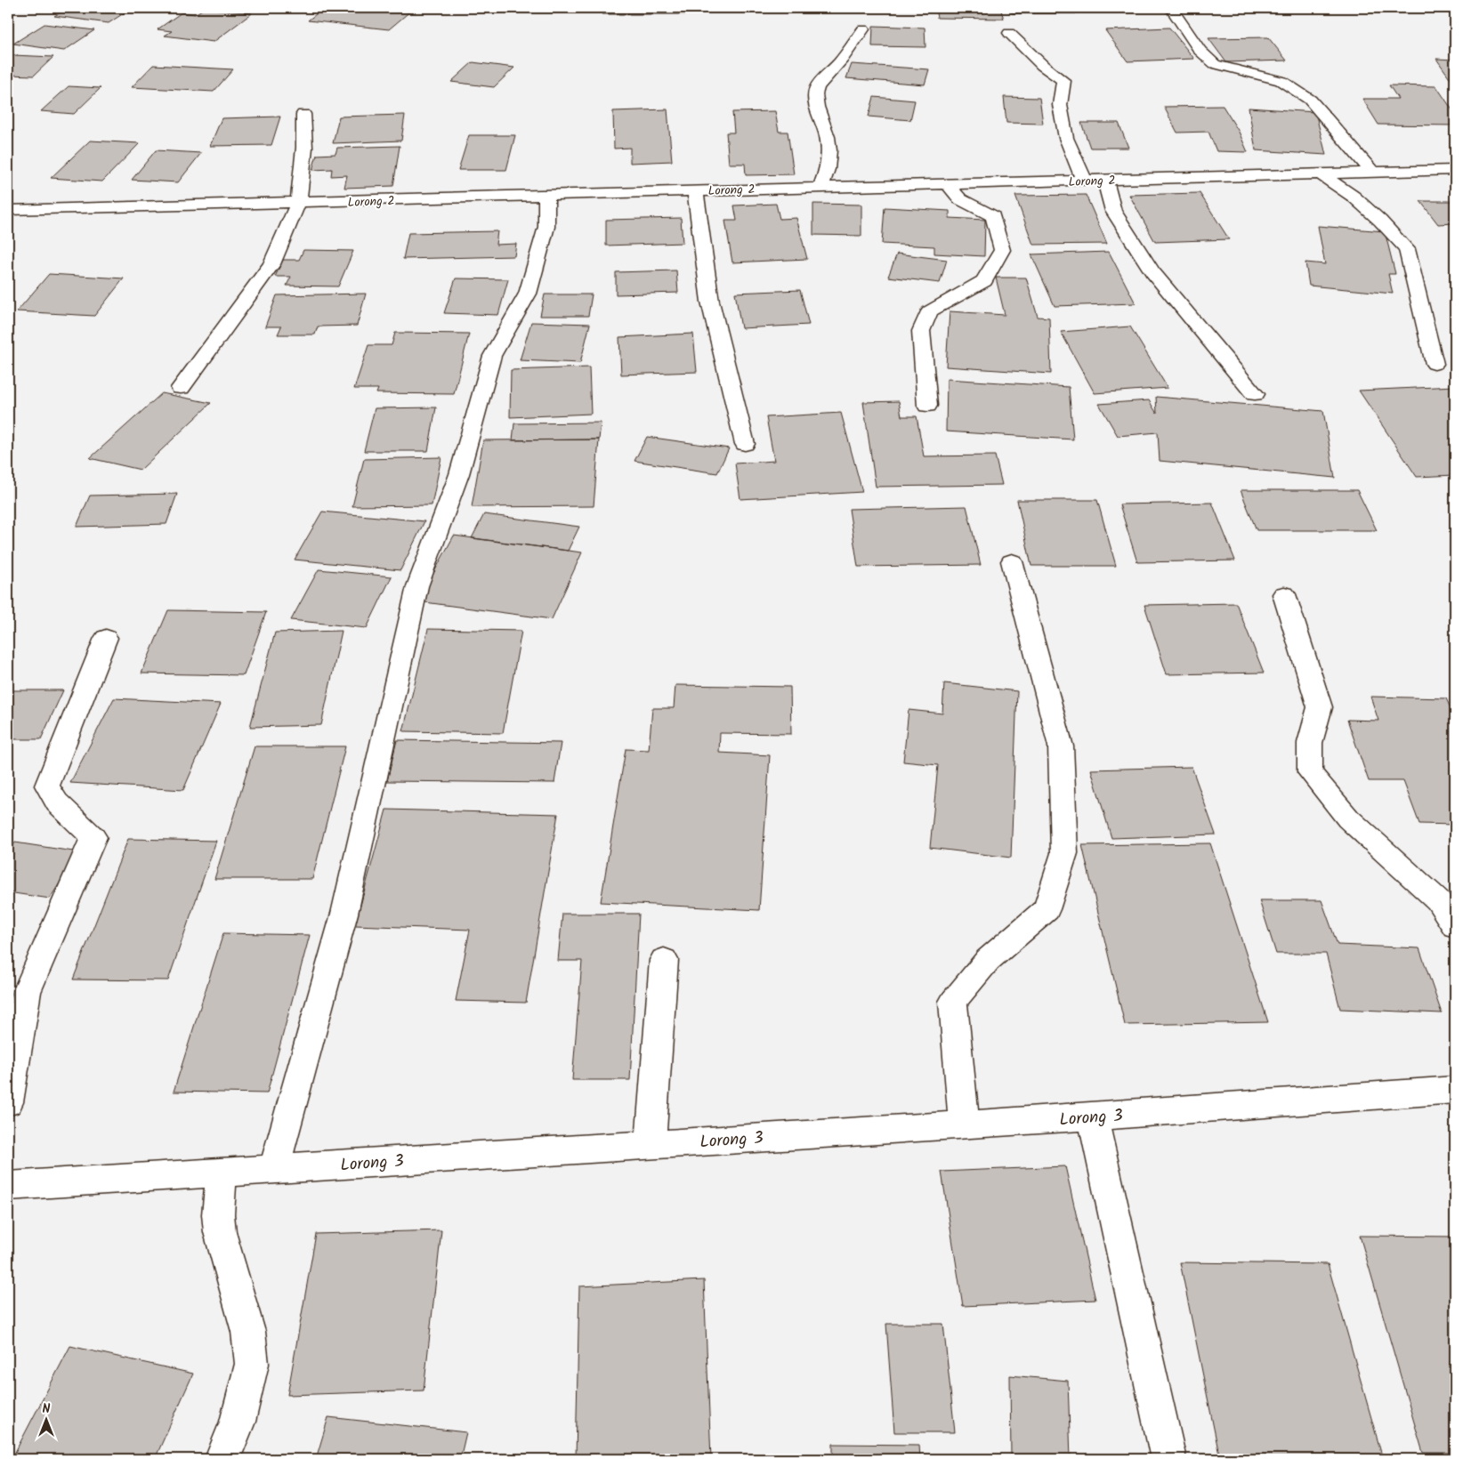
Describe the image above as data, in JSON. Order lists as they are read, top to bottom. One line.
{"streets":{"street":["Lorong 2","Lorong 3"]},"north":"top"}
